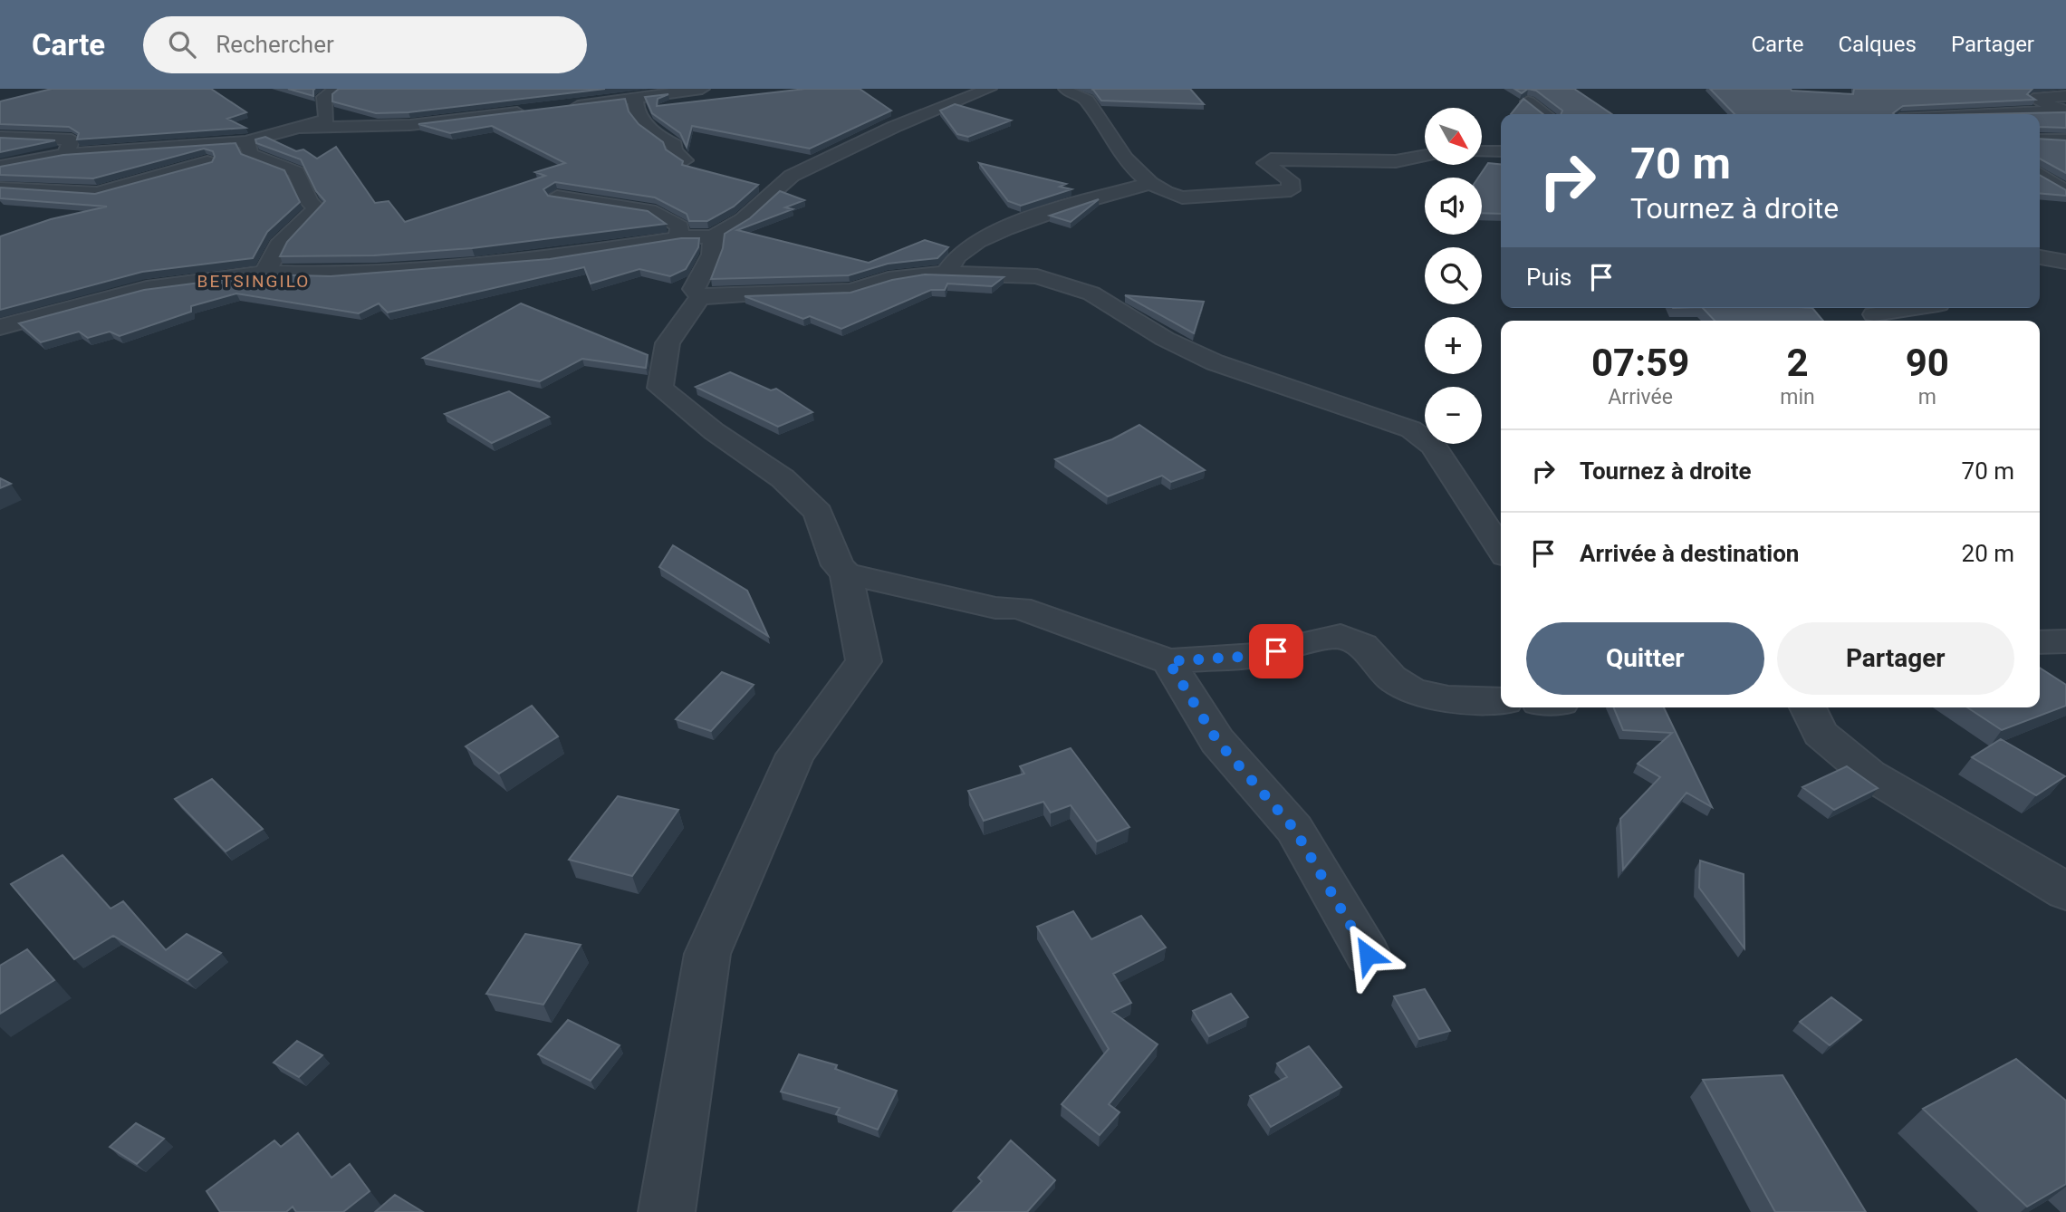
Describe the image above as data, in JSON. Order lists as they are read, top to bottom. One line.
{"districts":["BETSINGILO"],"north":"bottom right","page":{"header":"Carte","search":"Rechercher","nav":["Carte","Calques","Partager"],"map_buttons":["+","−"],"turn":["70 m","Tournez à droite"],"then":"Puis","eta":["07:59","Arrivée","2","min","90","m"],"list":[{"name":"Tournez à droite","value":"70 m"},{"name":"Arrivée à destination","value":"20 m"}],"buttons":["Quitter","Partager"]}}
